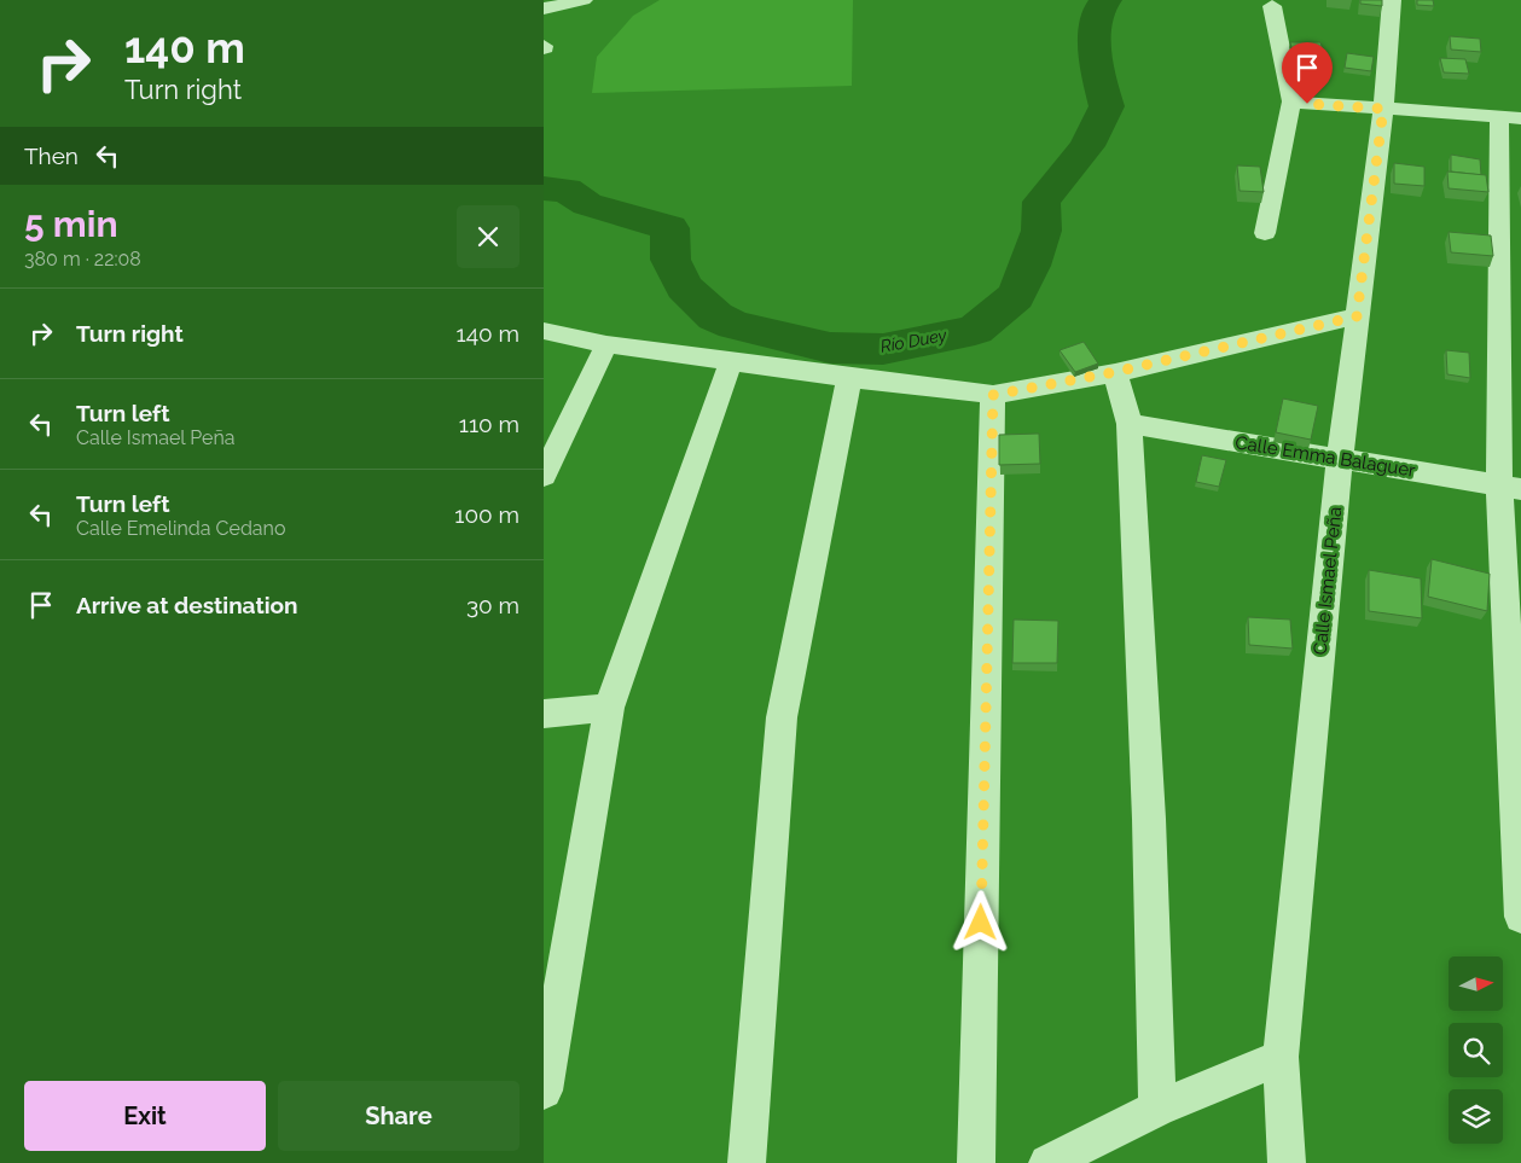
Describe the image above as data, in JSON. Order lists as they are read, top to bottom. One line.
{"streets":{"street":["Calle Emma Balaguer","Calle Ismael Peña"]},"crossings":[["Calle Emma Balaguer","Calle Ismael Peña"]],"water":["Río Duey"],"north":"right","page":{"turn":["140 m","Turn right"],"then":"Then","heading":["5 min","380 m · 22:08"],"list":[{"name":"Turn right","value":"140 m"},{"name":"Turn left","note":"Calle Ismael Peña","value":"110 m"},{"name":"Turn left","note":"Calle Emelinda Cedano","value":"100 m"},{"name":"Arrive at destination","value":"30 m"}],"buttons":["Exit","Share"]}}
